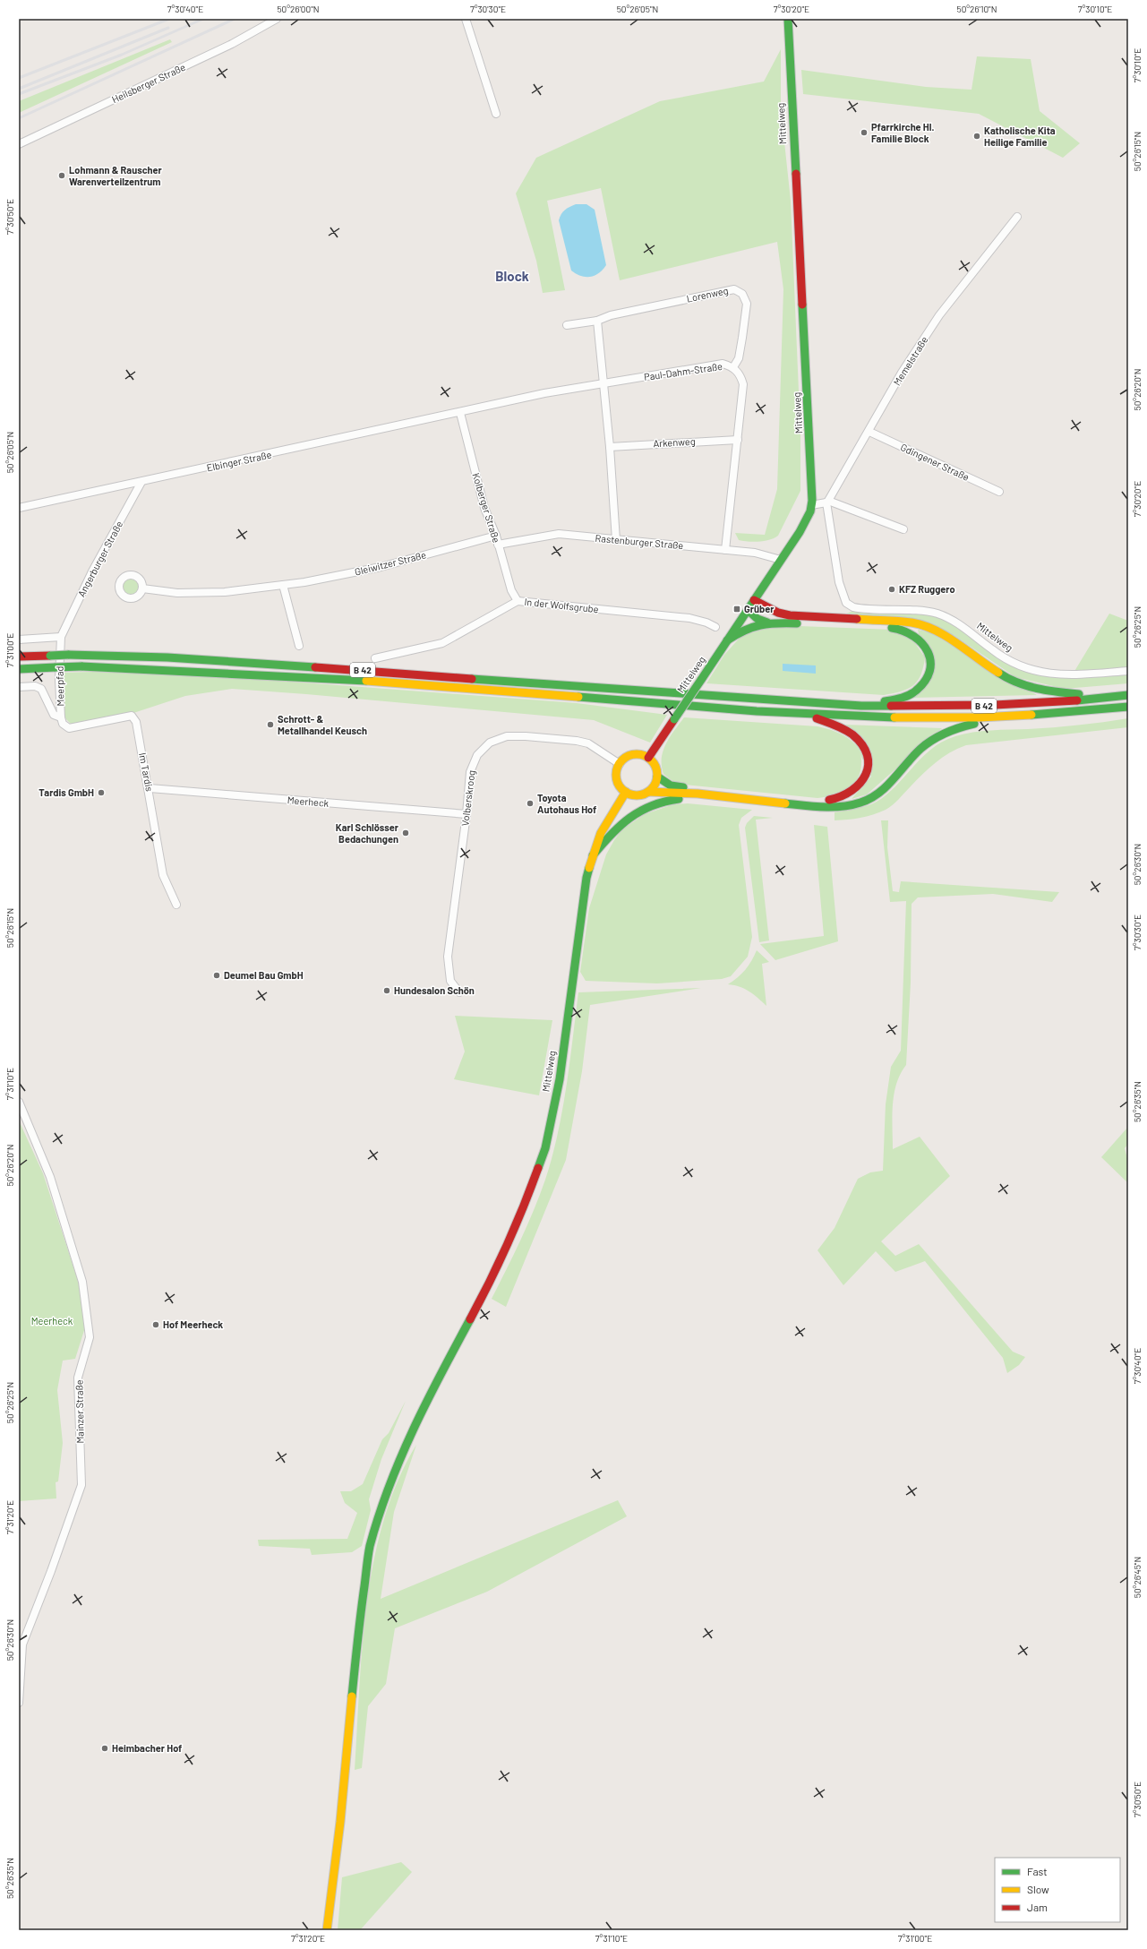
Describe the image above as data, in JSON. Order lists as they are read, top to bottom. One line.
{"streets":{"main road":["Mittelweg","B 42"],"street":["Heilsberger Straße","Lorenweg","Memelstraße","Paul-Dahm-Straße","Arkenweg","Elbinger Straße","Gdingener Straße","Kolberger Straße","Rastenburger Straße","Angerburger Straße","Gleiwitzer Straße","In der Wolfsgrube","Meerpfad","Im Tardis","Volberskroog","Meerheck","Mainzer Straße"]},"crossings":[["Mittelweg","Memelstraße"],["Mittelweg","Rastenburger Straße"],["Mittelweg","Volberskroog"],["Lorenweg","Paul-Dahm-Straße"],["Memelstraße","Gdingener Straße"],["Paul-Dahm-Straße","Arkenweg"],["Paul-Dahm-Straße","Elbinger Straße"],["Paul-Dahm-Straße","Kolberger Straße"],["Paul-Dahm-Straße","Rastenburger Straße"],["Elbinger Straße","Kolberger Straße"],["Elbinger Straße","Angerburger Straße"],["Kolberger Straße","Rastenburger Straße"],["Kolberger Straße","Gleiwitzer Straße"],["Kolberger Straße","In der Wolfsgrube"],["Angerburger Straße","Meerpfad"],["Meerpfad","Im Tardis"],["Im Tardis","Meerheck"],["Volberskroog","Meerheck"]],"districts":["Block"],"parks":["Meerheck"],"places":{"other":["Pfarrkirche Hl. Familie Block","Katholische Kita Heilige Familie","Lohmann & Rauscher Warenverteilzentrum","KFZ Ruggero","Schrott- & Metallhandel Keusch","Tardis GmbH","Toyota Autohaus Hof","Karl Schlösser Bedachungen","Deumel Bau GmbH","Hundesalon Schön","Hof Meerheck","Heimbacher Hof"],"transit":["Grüber"]},"legend":["Fast","Slow","Jam"],"coordinates":["7°30'40\"E","50°26'00\"N","7°30'30\"E","50°26'05\"N","7°30'20\"E","50°26'10\"N","7°30'10\"E","50°26'15\"N","7°30'50\"E","50°26'20\"N","50°26'25\"N","7°31'00\"E","50°26'30\"N","7°31'10\"E","50°26'35\"N","7°31'20\"E","50°26'45\"N"]}
